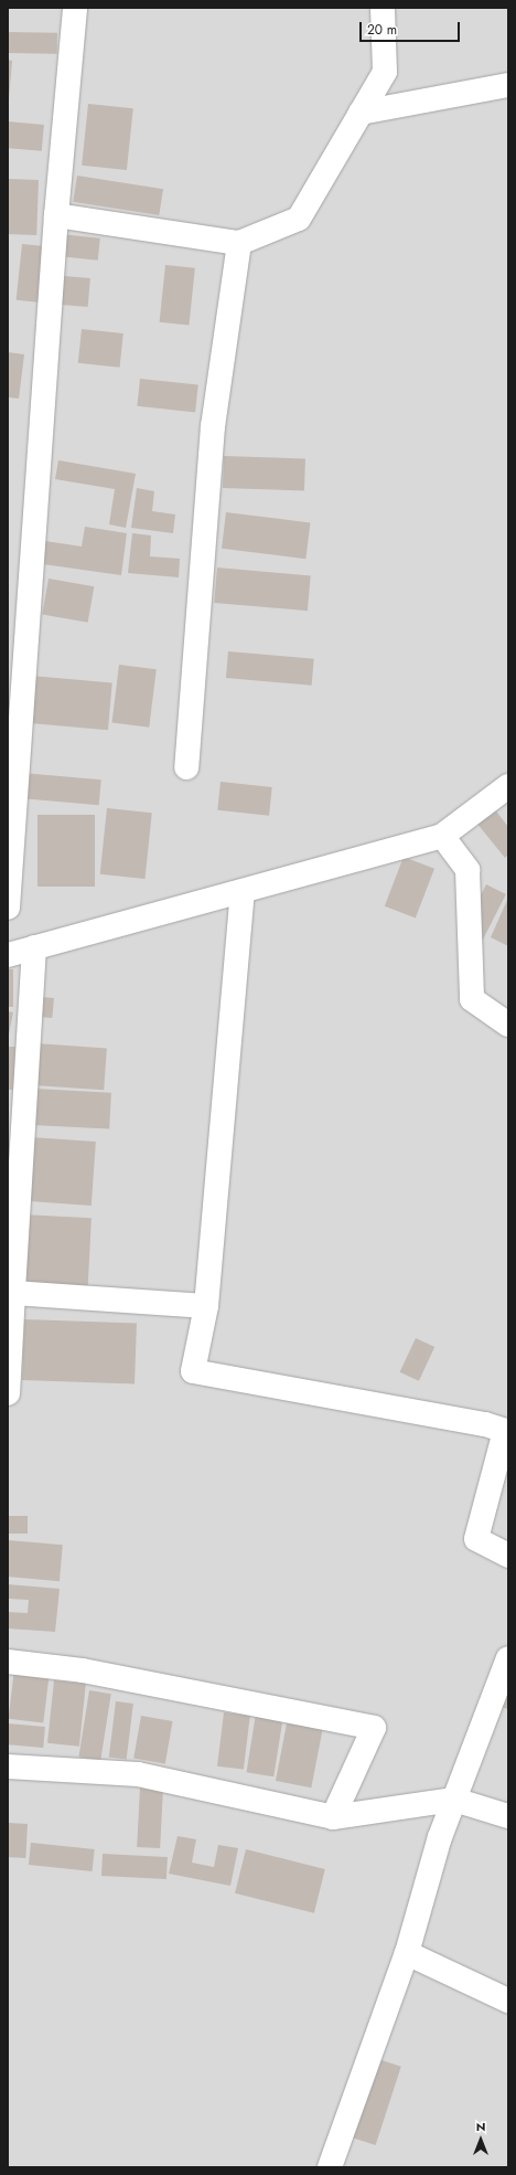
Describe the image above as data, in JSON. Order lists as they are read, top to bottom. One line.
{"scale_bar":"20 m","north":"top"}
